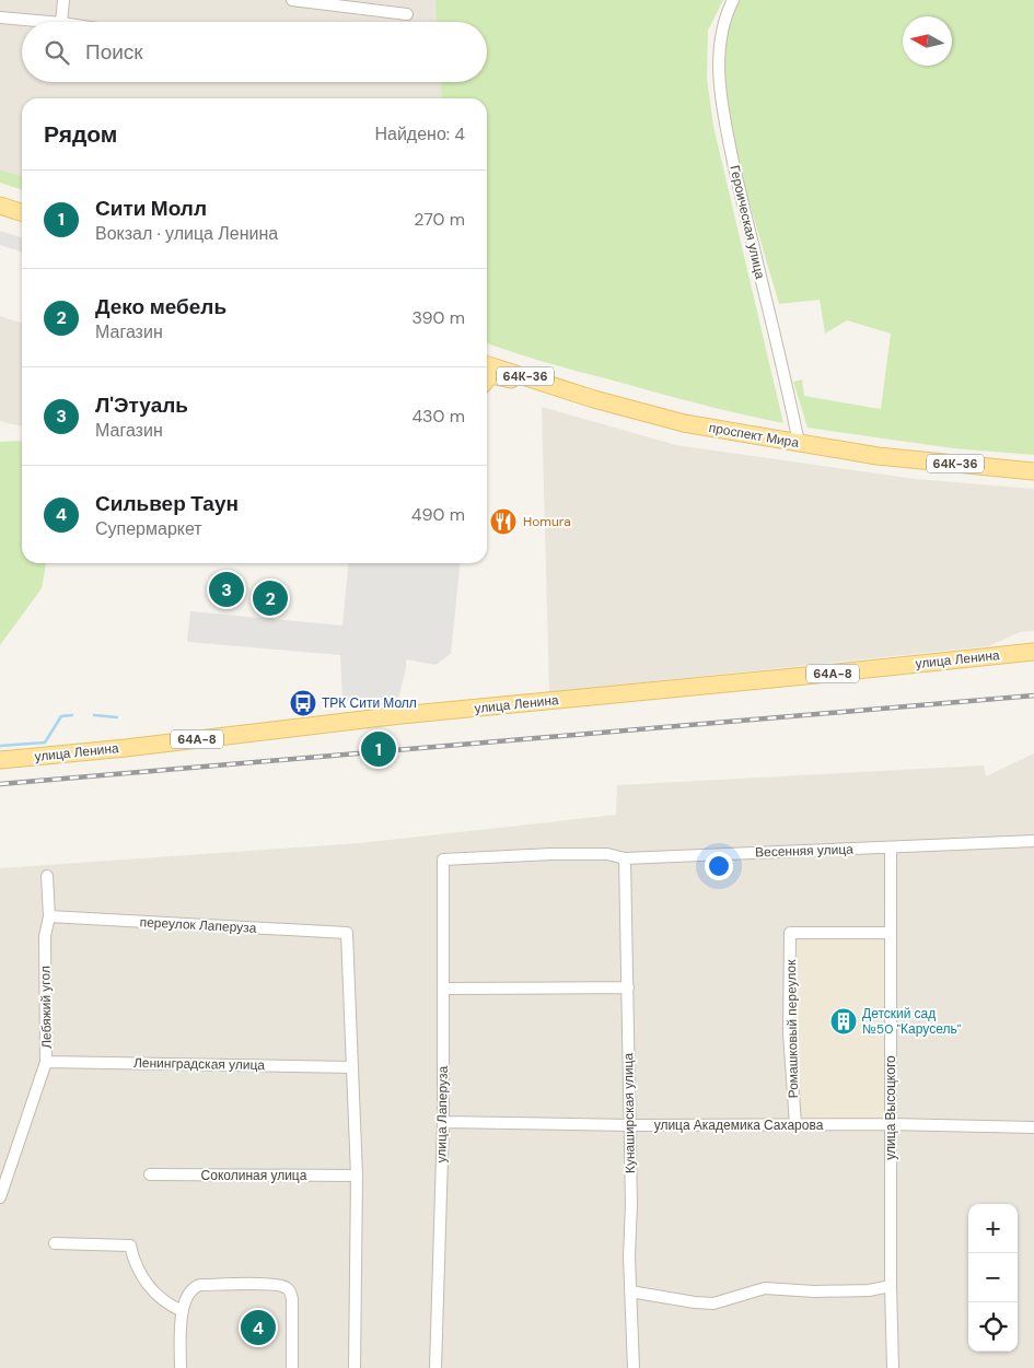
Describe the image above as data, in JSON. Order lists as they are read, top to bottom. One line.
{"streets":{"main road":["64К-36","проспект Мира","улица Ленина","64А-8"],"street":["Героическая улица","Весенняя улица","переулок Лаперуза","Лебяжий угол","Ромашковый переулок","Ленинградская улица","улица Высоцкого","Кунаширская улица","улица Лаперуза","улица Академика Сахарова","Соколиная улица"]},"crossings":[["Героическая улица","проспект Мира"],["Весенняя улица","улица Высоцкого"],["Весенняя улица","Кунаширская улица"],["Весенняя улица","улица Лаперуза"],["переулок Лаперуза","Лебяжий угол"],["переулок Лаперуза","Ленинградская улица"],["Лебяжий угол","Ленинградская улица"],["Ромашковый переулок","улица Высоцкого"],["Ромашковый переулок","улица Академика Сахарова"],["улица Высоцкого","улица Академика Сахарова"],["Кунаширская улица","улица Академика Сахарова"],["улица Лаперуза","улица Академика Сахарова"]],"places":{"restaurant":["Homura"],"bus stop":["ТРК Сити Молл"],"building":["Детский сад №50 \"Карусель\""]},"north":"left","page":{"search":"Поиск","heading":["Рядом","Найдено: 4"],"list":[{"mark":"1","name":"Сити Молл","note":"Вокзал · улица Ленина","value":"270 m"},{"mark":"2","name":"Деко мебель","note":"Магазин","value":"390 m"},{"mark":"3","name":"Л'Этуаль","note":"Магазин","value":"430 m"},{"mark":"4","name":"Сильвер Таун","note":"Супермаркет","value":"490 m"}],"pins":["3","2","1","4"],"map_buttons":["+","−"]}}
